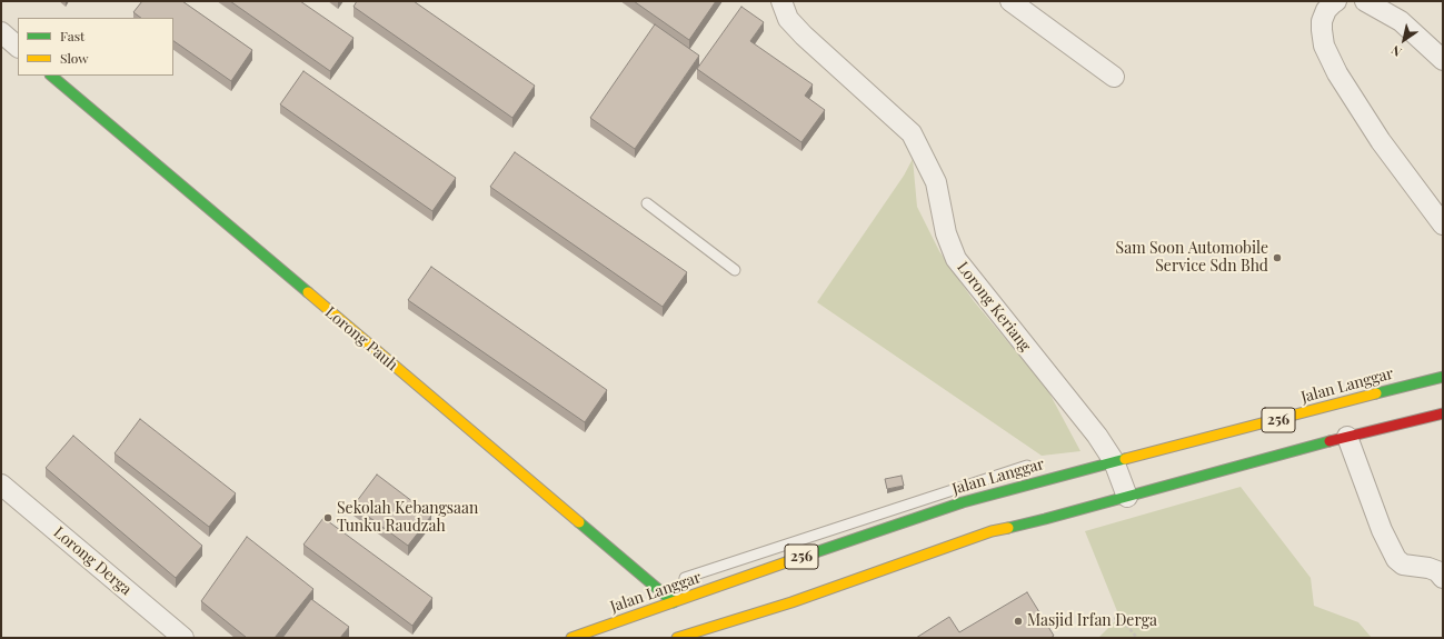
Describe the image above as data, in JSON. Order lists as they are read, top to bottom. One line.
{"streets":{"main road":["Lorong Pauh","Jalan Langgar","256"],"street":["Lorong Keriang","Lorong Derga"]},"crossings":[["Lorong Keriang","Jalan Langgar"],["Lorong Keriang","256"],["Lorong Pauh","Jalan Langgar"]],"places":["Sam Soon Automobile Service Sdn Bhd","Sekolah Kebangsaan Tunku Raudzah","Masjid Irfan Derga"],"legend":["Fast","Slow"],"north":"bottom left"}
